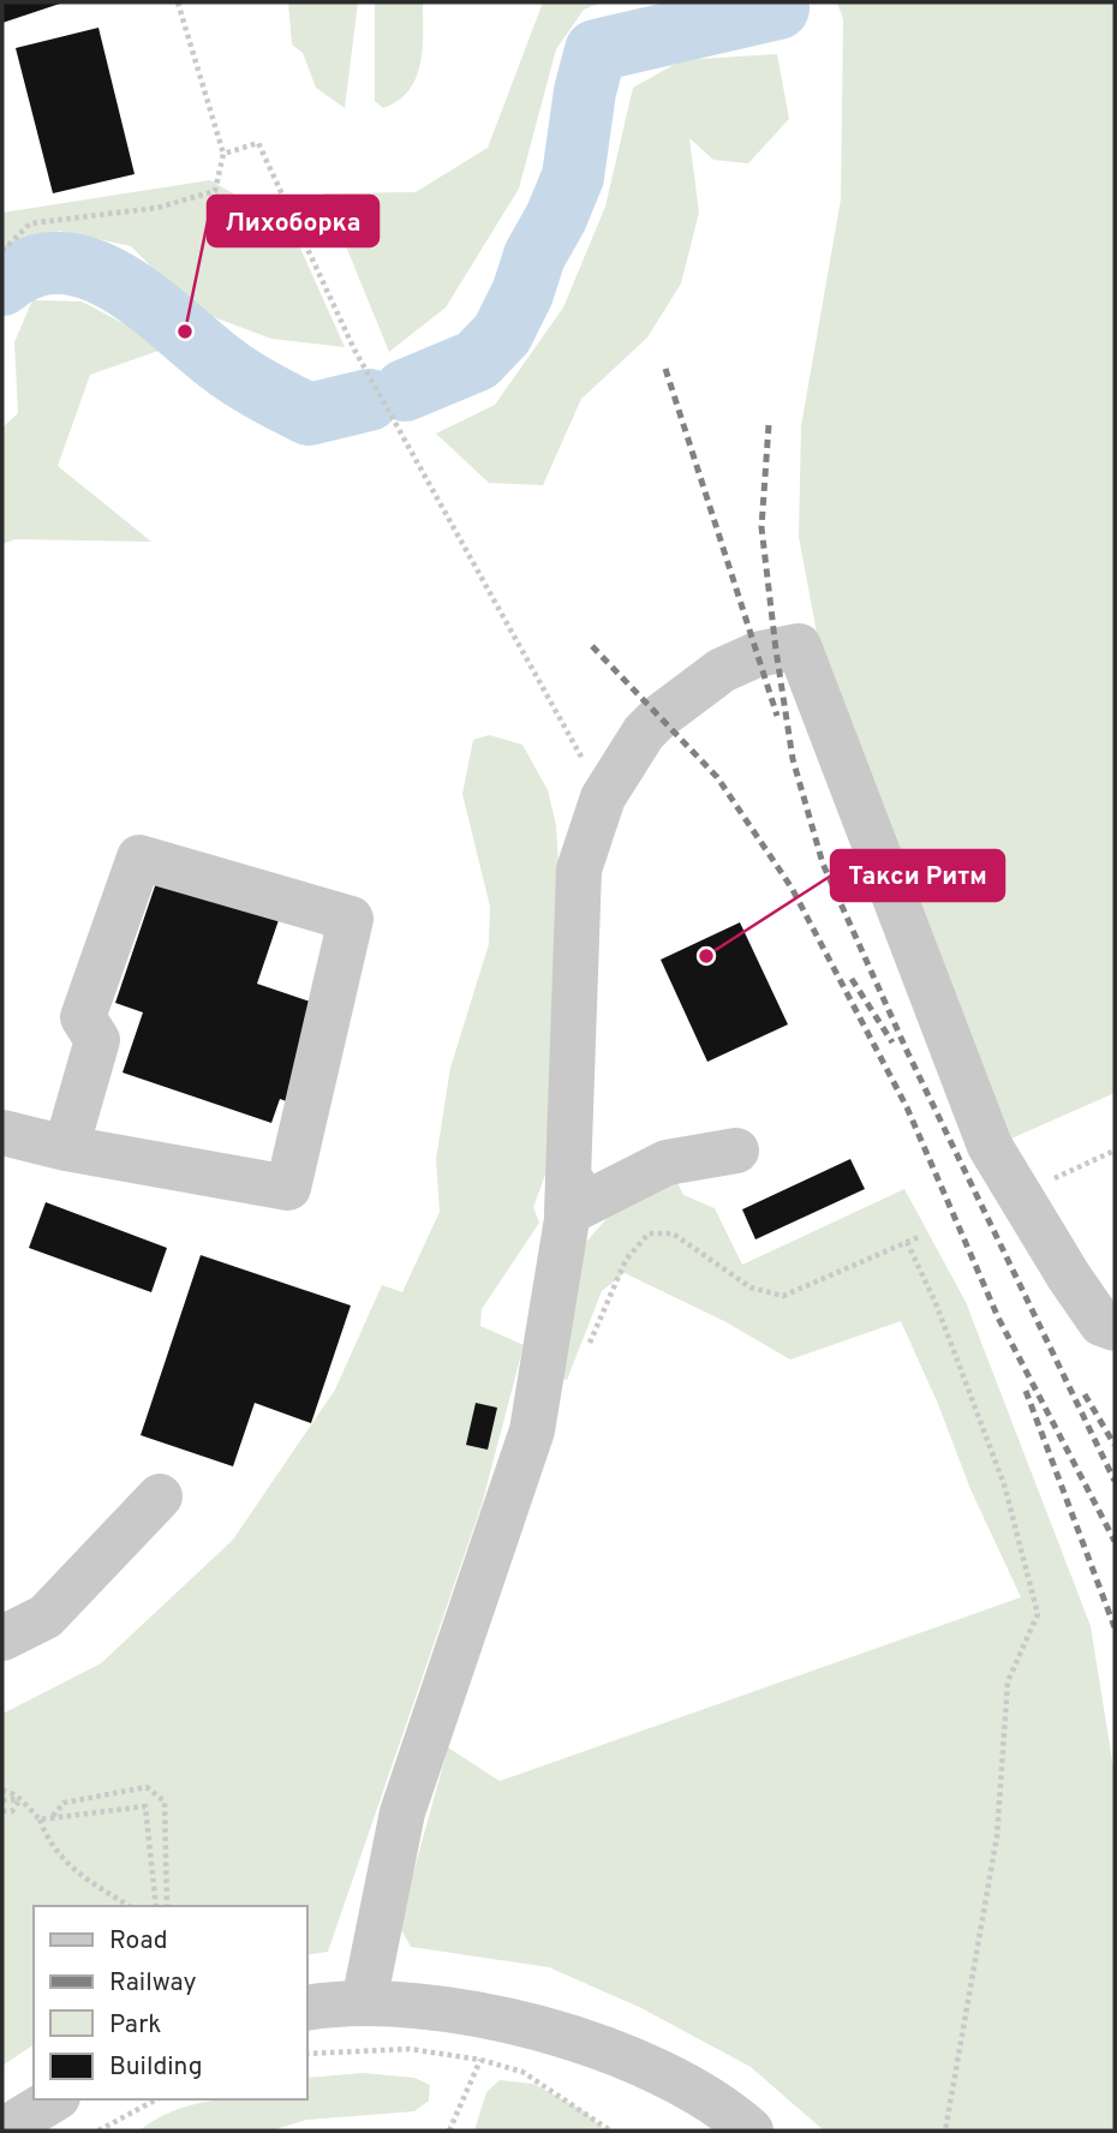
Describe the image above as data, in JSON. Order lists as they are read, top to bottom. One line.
{"places":["Лихоборка","Такси Ритм"],"legend":["Road","Railway","Park","Building"]}
